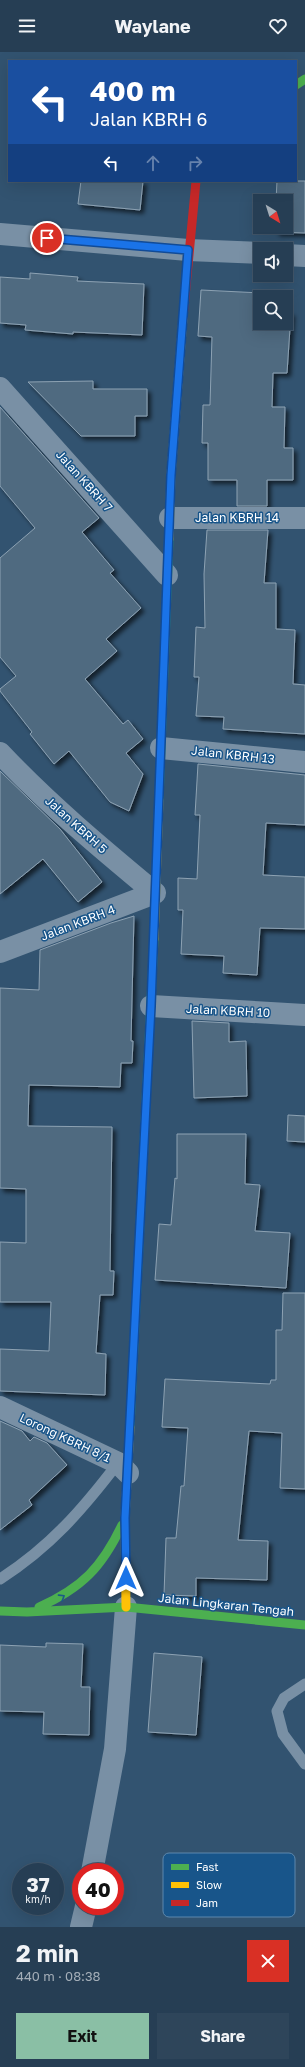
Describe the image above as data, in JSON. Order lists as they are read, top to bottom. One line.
{"streets":{"street":["Jalan KBRH 7","Jalan KBRH 14","Jalan KBRH 13","Jalan KBRH 5","Jalan KBRH 4","Jalan KBRH 10","Lorong KBRH 8/1","Jalan Lingkaran Tengah"]},"crossings":[["Jalan KBRH 5","Jalan KBRH 4"]],"legend":["Fast","Slow","Jam"],"north":"bottom right","page":{"header":"Waylane","turn":["400 m","Jalan KBRH 6"],"speed":"37 km/h","limit":"40","heading":["2 min","440 m · 08:38"],"buttons":["Exit","Share"]}}
